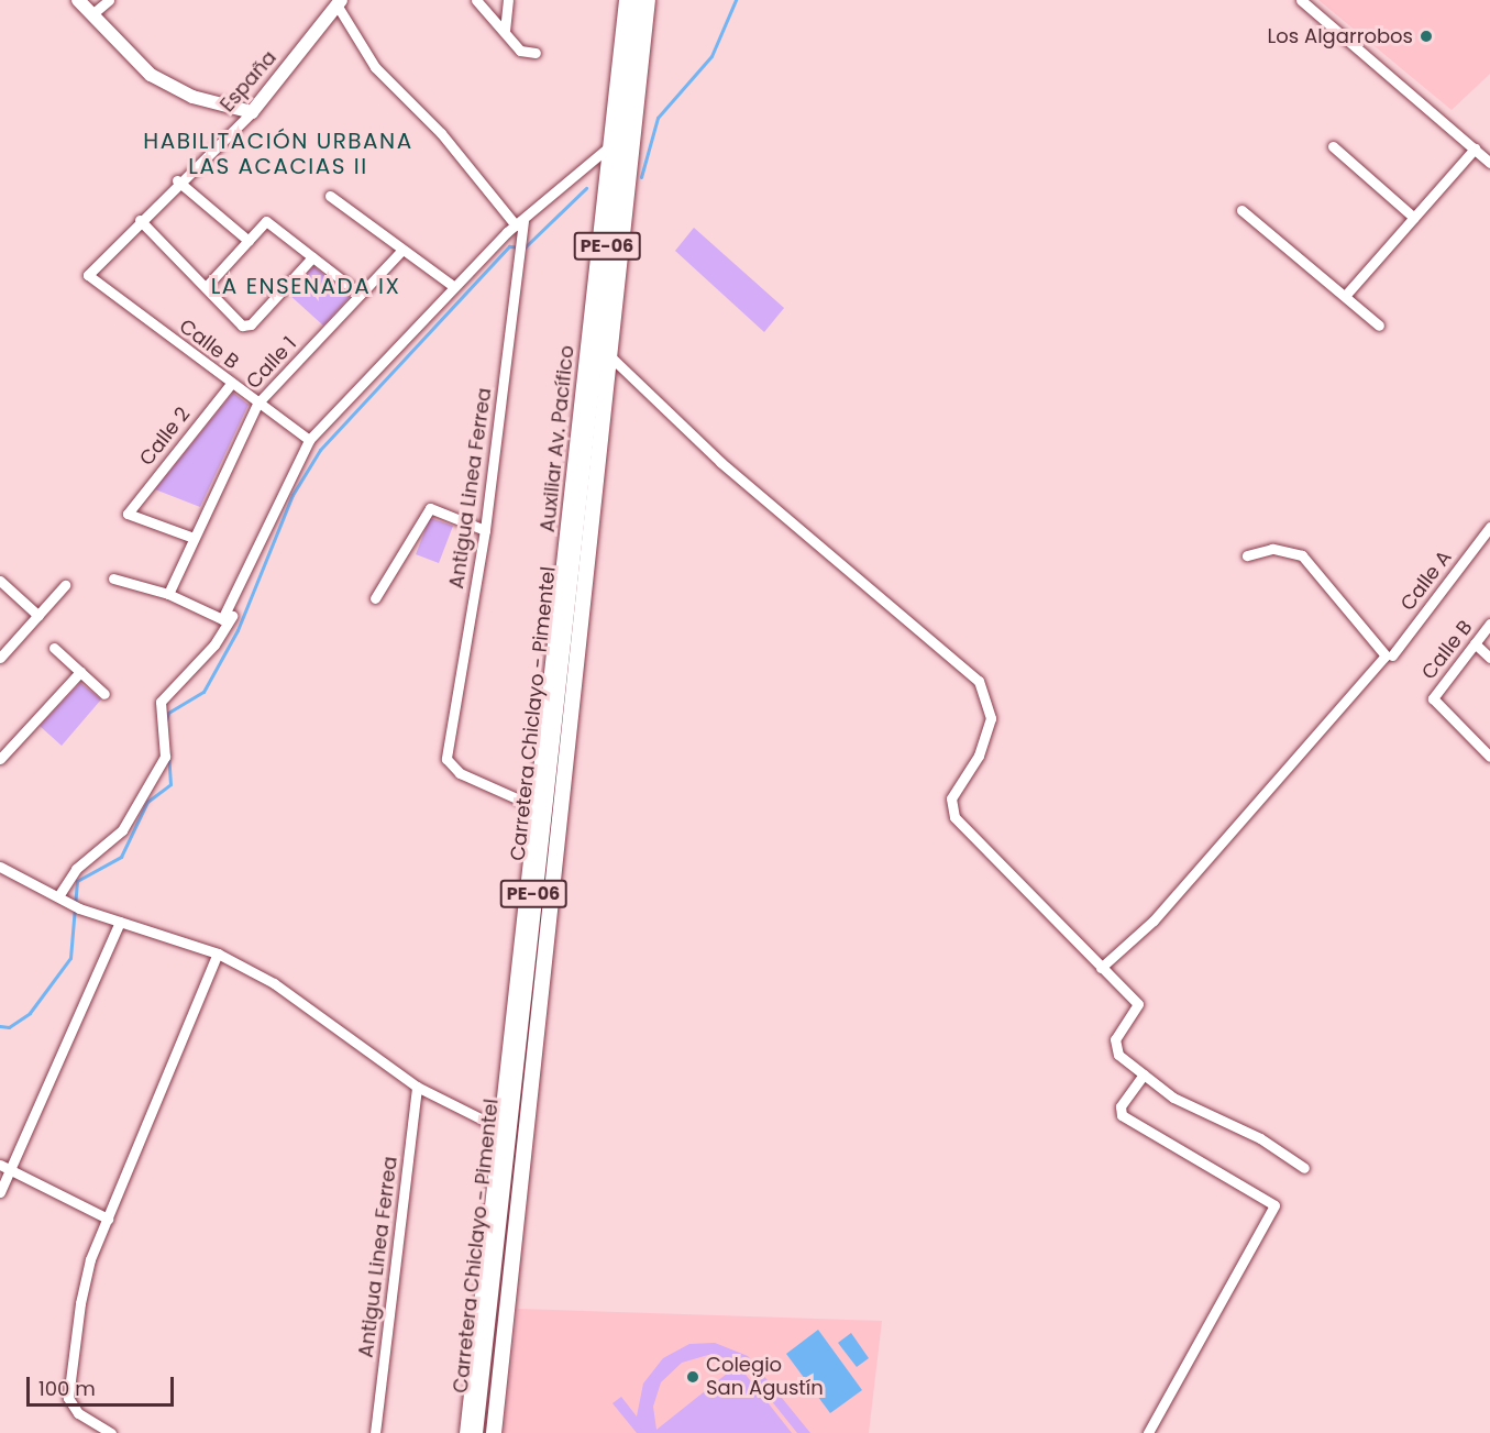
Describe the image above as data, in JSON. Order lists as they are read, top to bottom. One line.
{"streets":{"main road":["PE-06","Carretera Chiclayo - Pimentel"],"street":["España","Calle B","Calle 1","Calle 2","Auxiliar Av. Pacífico","Antigua Linea Ferrea","Calle A"]},"crossings":[["España","Calle B"],["Calle B","Calle 1"],["Calle B","Calle 2"],["Calle 1","Calle 2"],["Auxiliar Av. Pacífico","Antigua Linea Ferrea"],["Auxiliar Av. Pacífico","Carretera Chiclayo - Pimentel"],["Antigua Linea Ferrea","Carretera Chiclayo - Pimentel"]],"districts":["HABILITACIÓN URBANA LAS ACACIAS II","LA ENSENADA IX"],"places":["Los Algarrobos","Colegio San Agustín"],"scale_bar":"100 m"}
